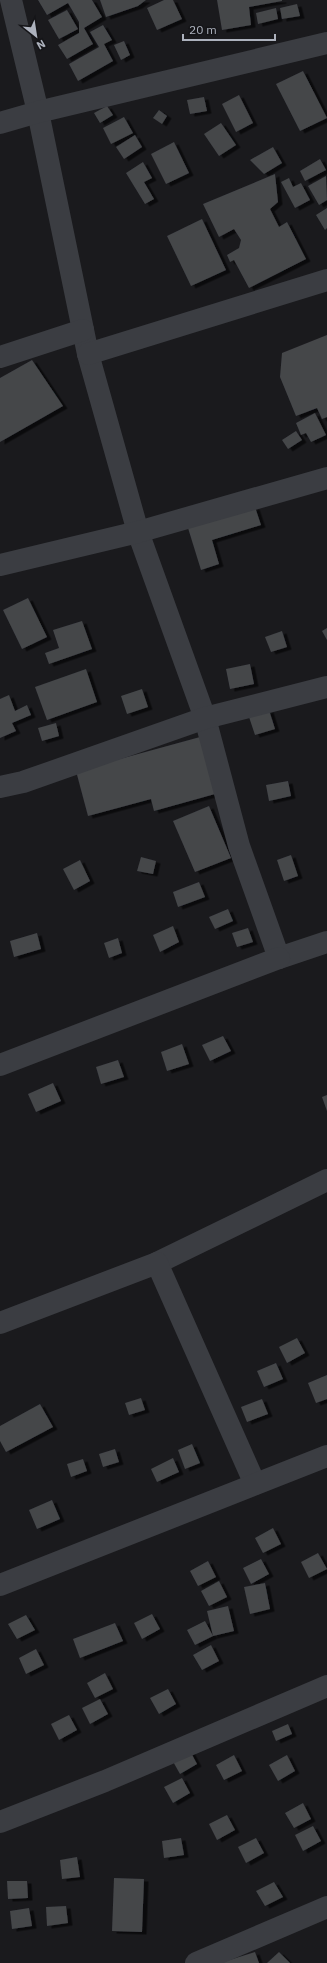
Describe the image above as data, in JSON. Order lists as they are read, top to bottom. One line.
{"scale_bar":"20 m","north":"bottom right"}
